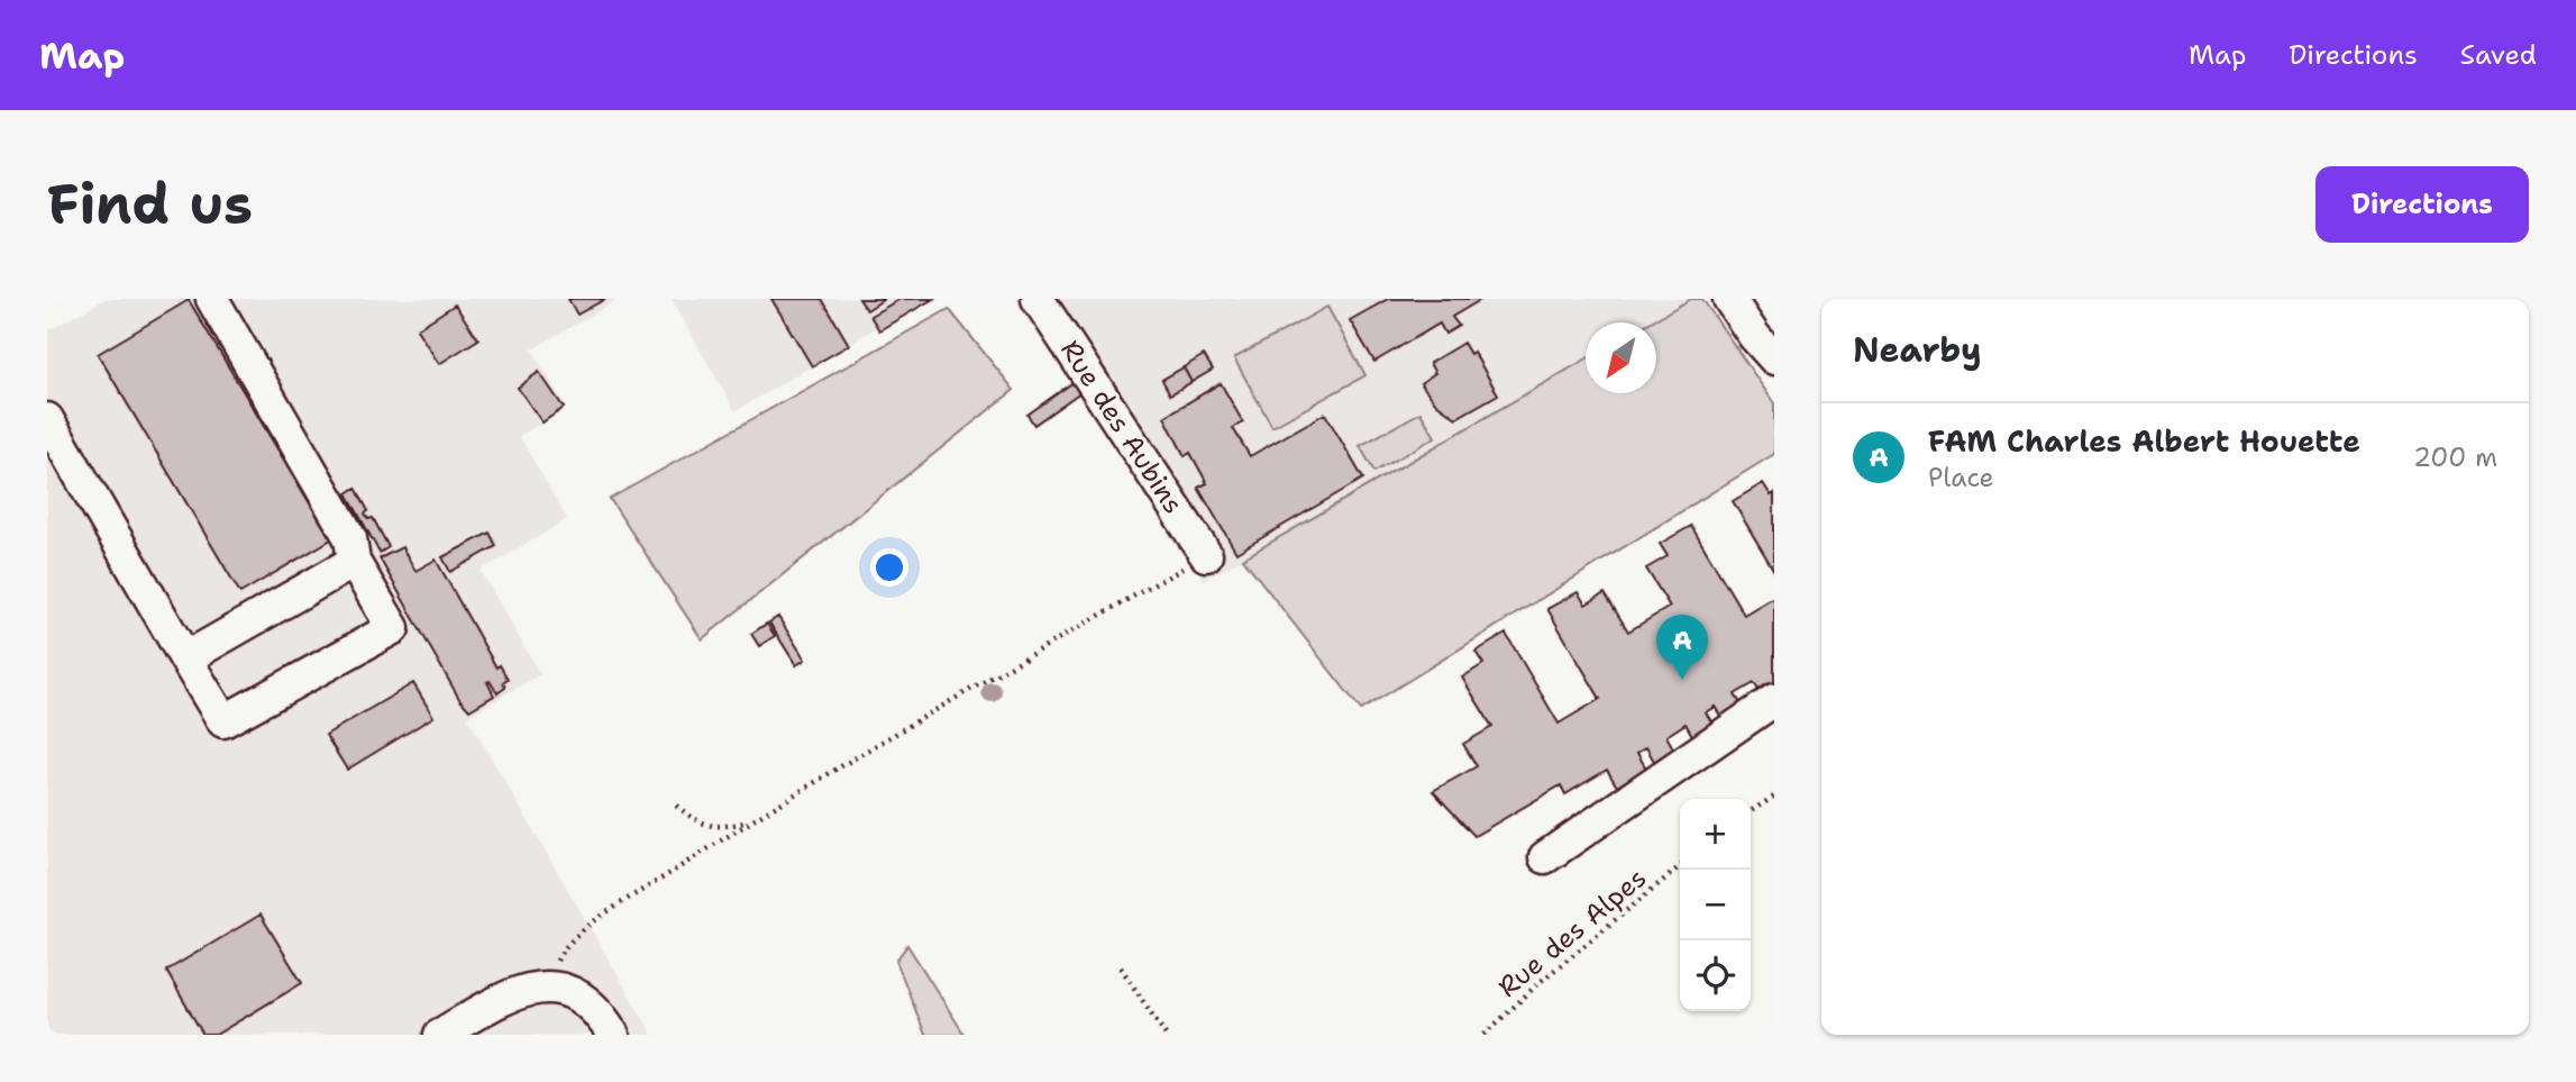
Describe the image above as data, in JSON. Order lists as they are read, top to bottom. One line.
{"streets":{"street":["Rue des Aubins"],"path":["Rue des Alpes"]},"north":"bottom left","page":{"header":"Map","nav":["Map","Directions","Saved"],"buttons":"Directions","title":"Find us","heading":"Nearby","list":[{"mark":"A","name":"FAM Charles Albert Houette","note":"Place","value":"200 m"}],"pins":"A","map_buttons":["+","−"]}}
